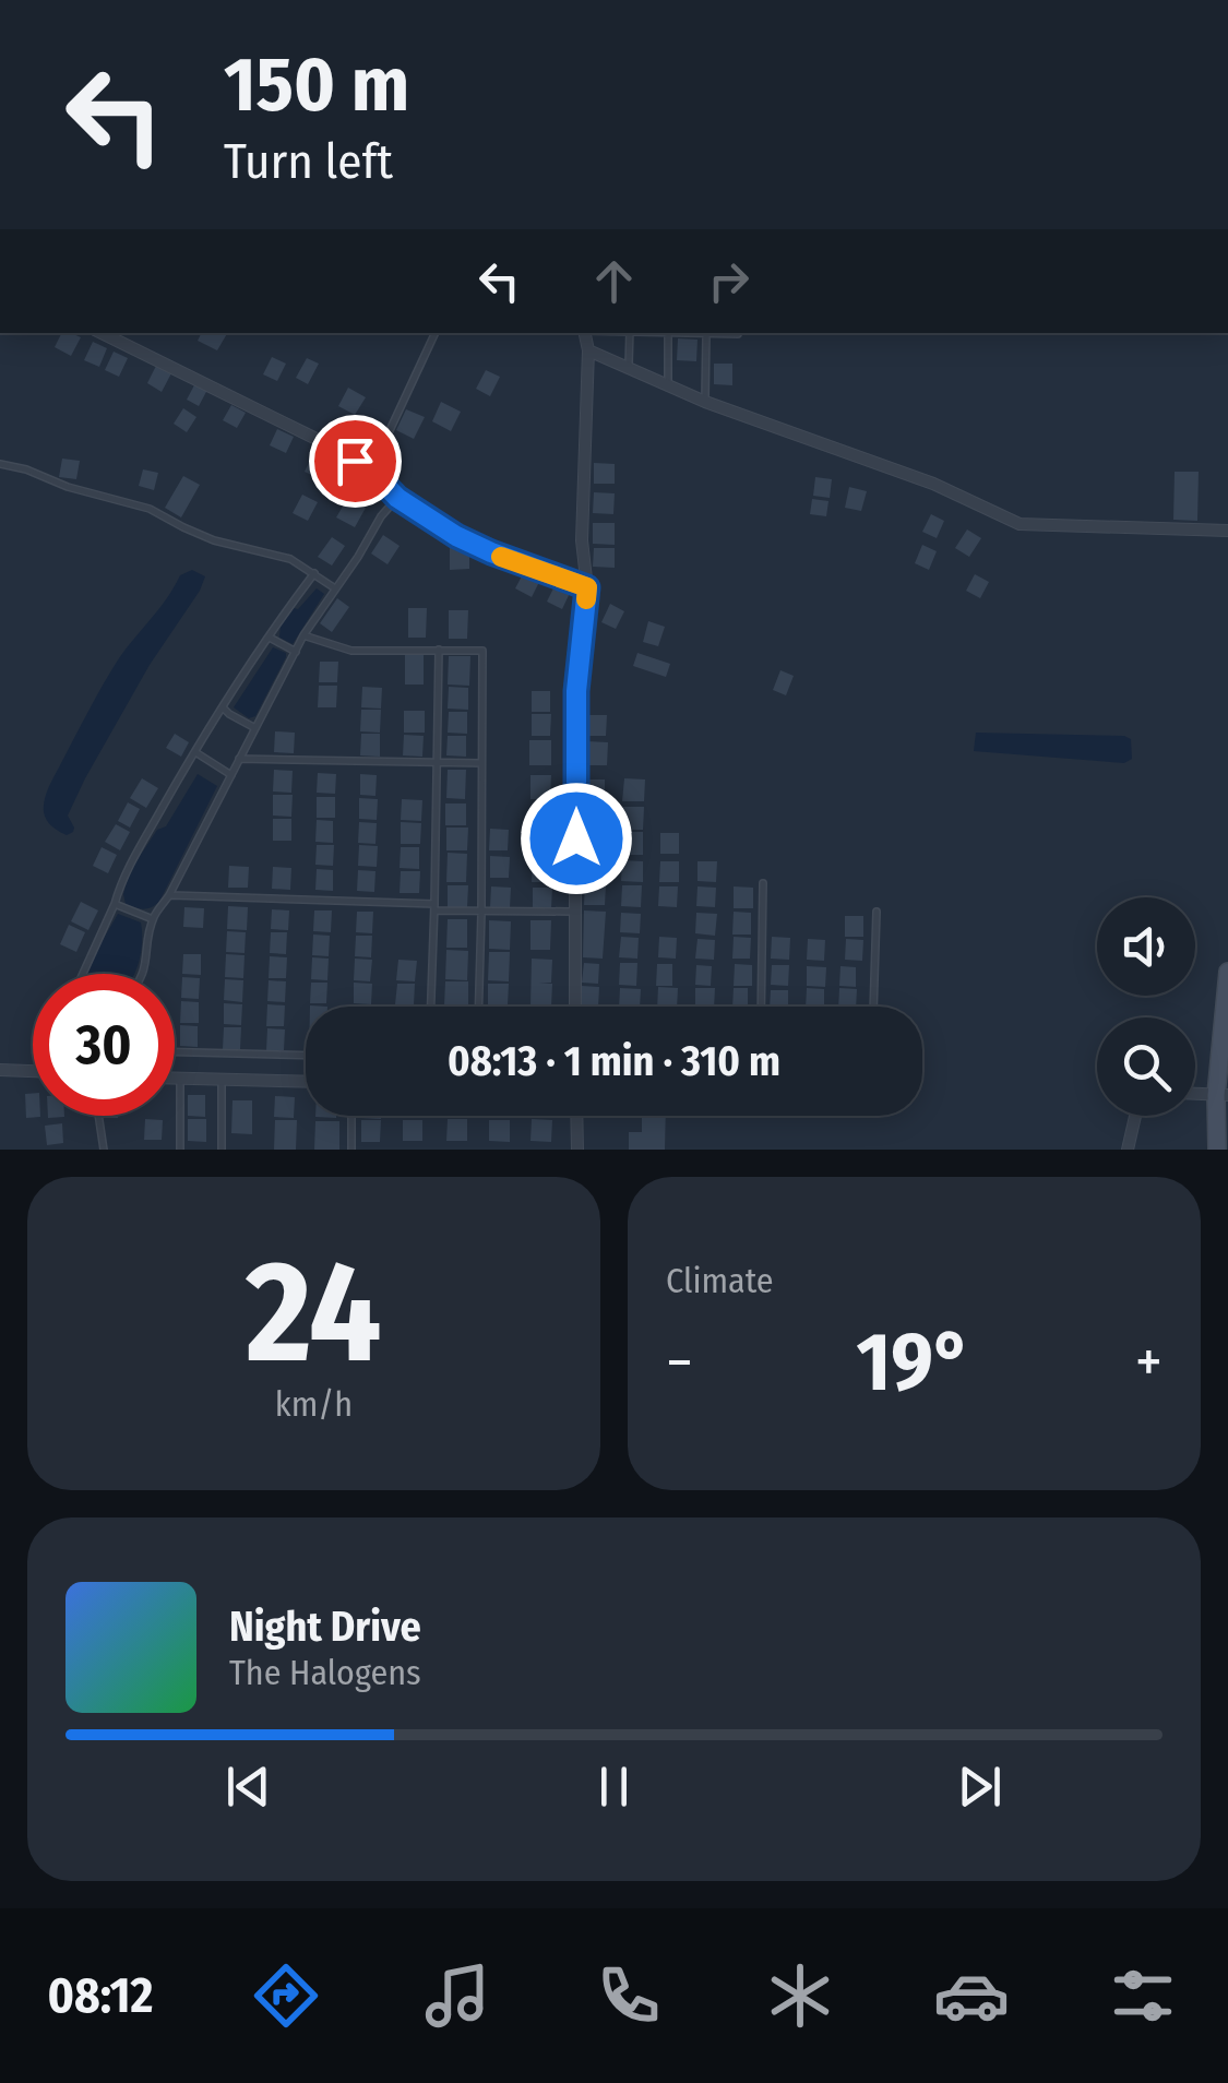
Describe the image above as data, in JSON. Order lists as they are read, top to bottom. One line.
{"page":{"turn":["150 m","Turn left"],"limit":"30","trip":"08:13 · 1 min · 310 m","tile":[["24","km/h"],"Climate"],"heat":["−","19°","+"],"song":["Night Drive","The Halogens"],"tabs":"08:12"}}
